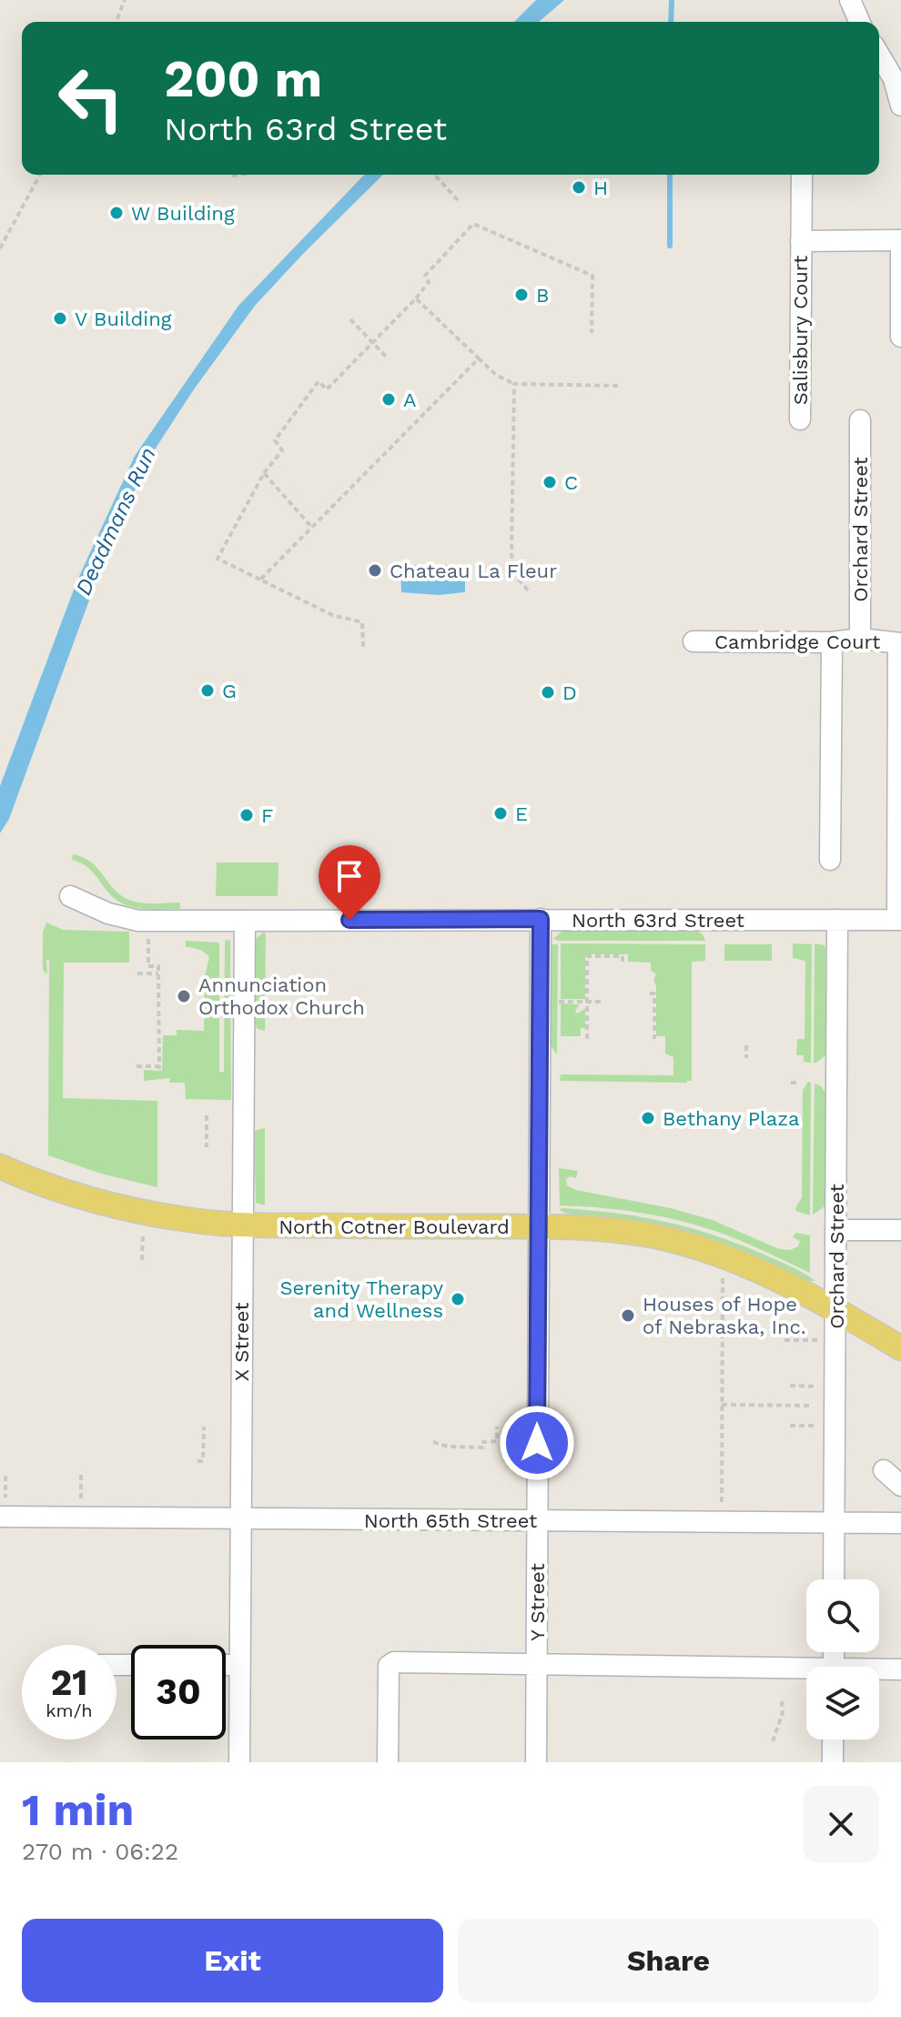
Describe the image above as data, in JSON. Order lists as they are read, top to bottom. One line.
{"streets":{"main road":["North Cotner Boulevard"],"street":["Salisbury Court","Orchard Street","Cambridge Court","North 63rd Street","X Street","North 65th Street","Y Street"]},"crossings":[["Orchard Street","Cambridge Court"],["Orchard Street","North 63rd Street"],["Orchard Street","North Cotner Boulevard"],["Orchard Street","North 65th Street"],["North 63rd Street","X Street"],["North 63rd Street","Y Street"],["North Cotner Boulevard","X Street"],["North Cotner Boulevard","Y Street"],["X Street","North 65th Street"],["North 65th Street","Y Street"]],"water":["Deadmans Run"],"places":["H","W Building","B","V Building","A","C","Chateau La Fleur","G","D","E","F","Annunciation Orthodox Church","Bethany Plaza","Serenity Therapy and Wellness","Houses of Hope of Nebraska, Inc."],"page":{"turn":["200 m","North 63rd Street"],"speed":"21 km/h","limit":"30","heading":["1 min","270 m · 06:22"],"buttons":["Exit","Share"]}}
